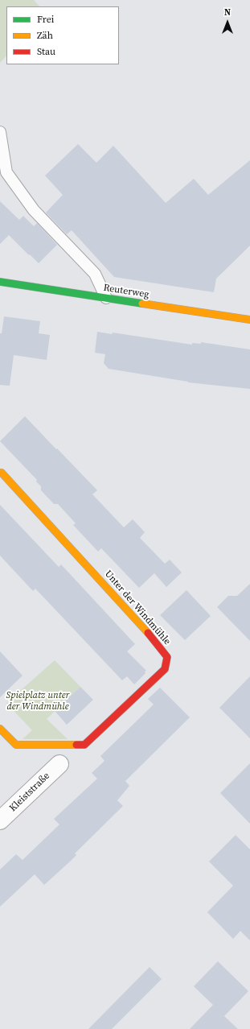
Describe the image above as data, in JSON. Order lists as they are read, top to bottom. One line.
{"streets":{"street":["Reuterweg","Unter der Windmühle","Kleiststraße"]},"parks":["Spielplatz unter der Windmühle"],"legend":["Frei","Zäh","Stau"],"north":"top"}
